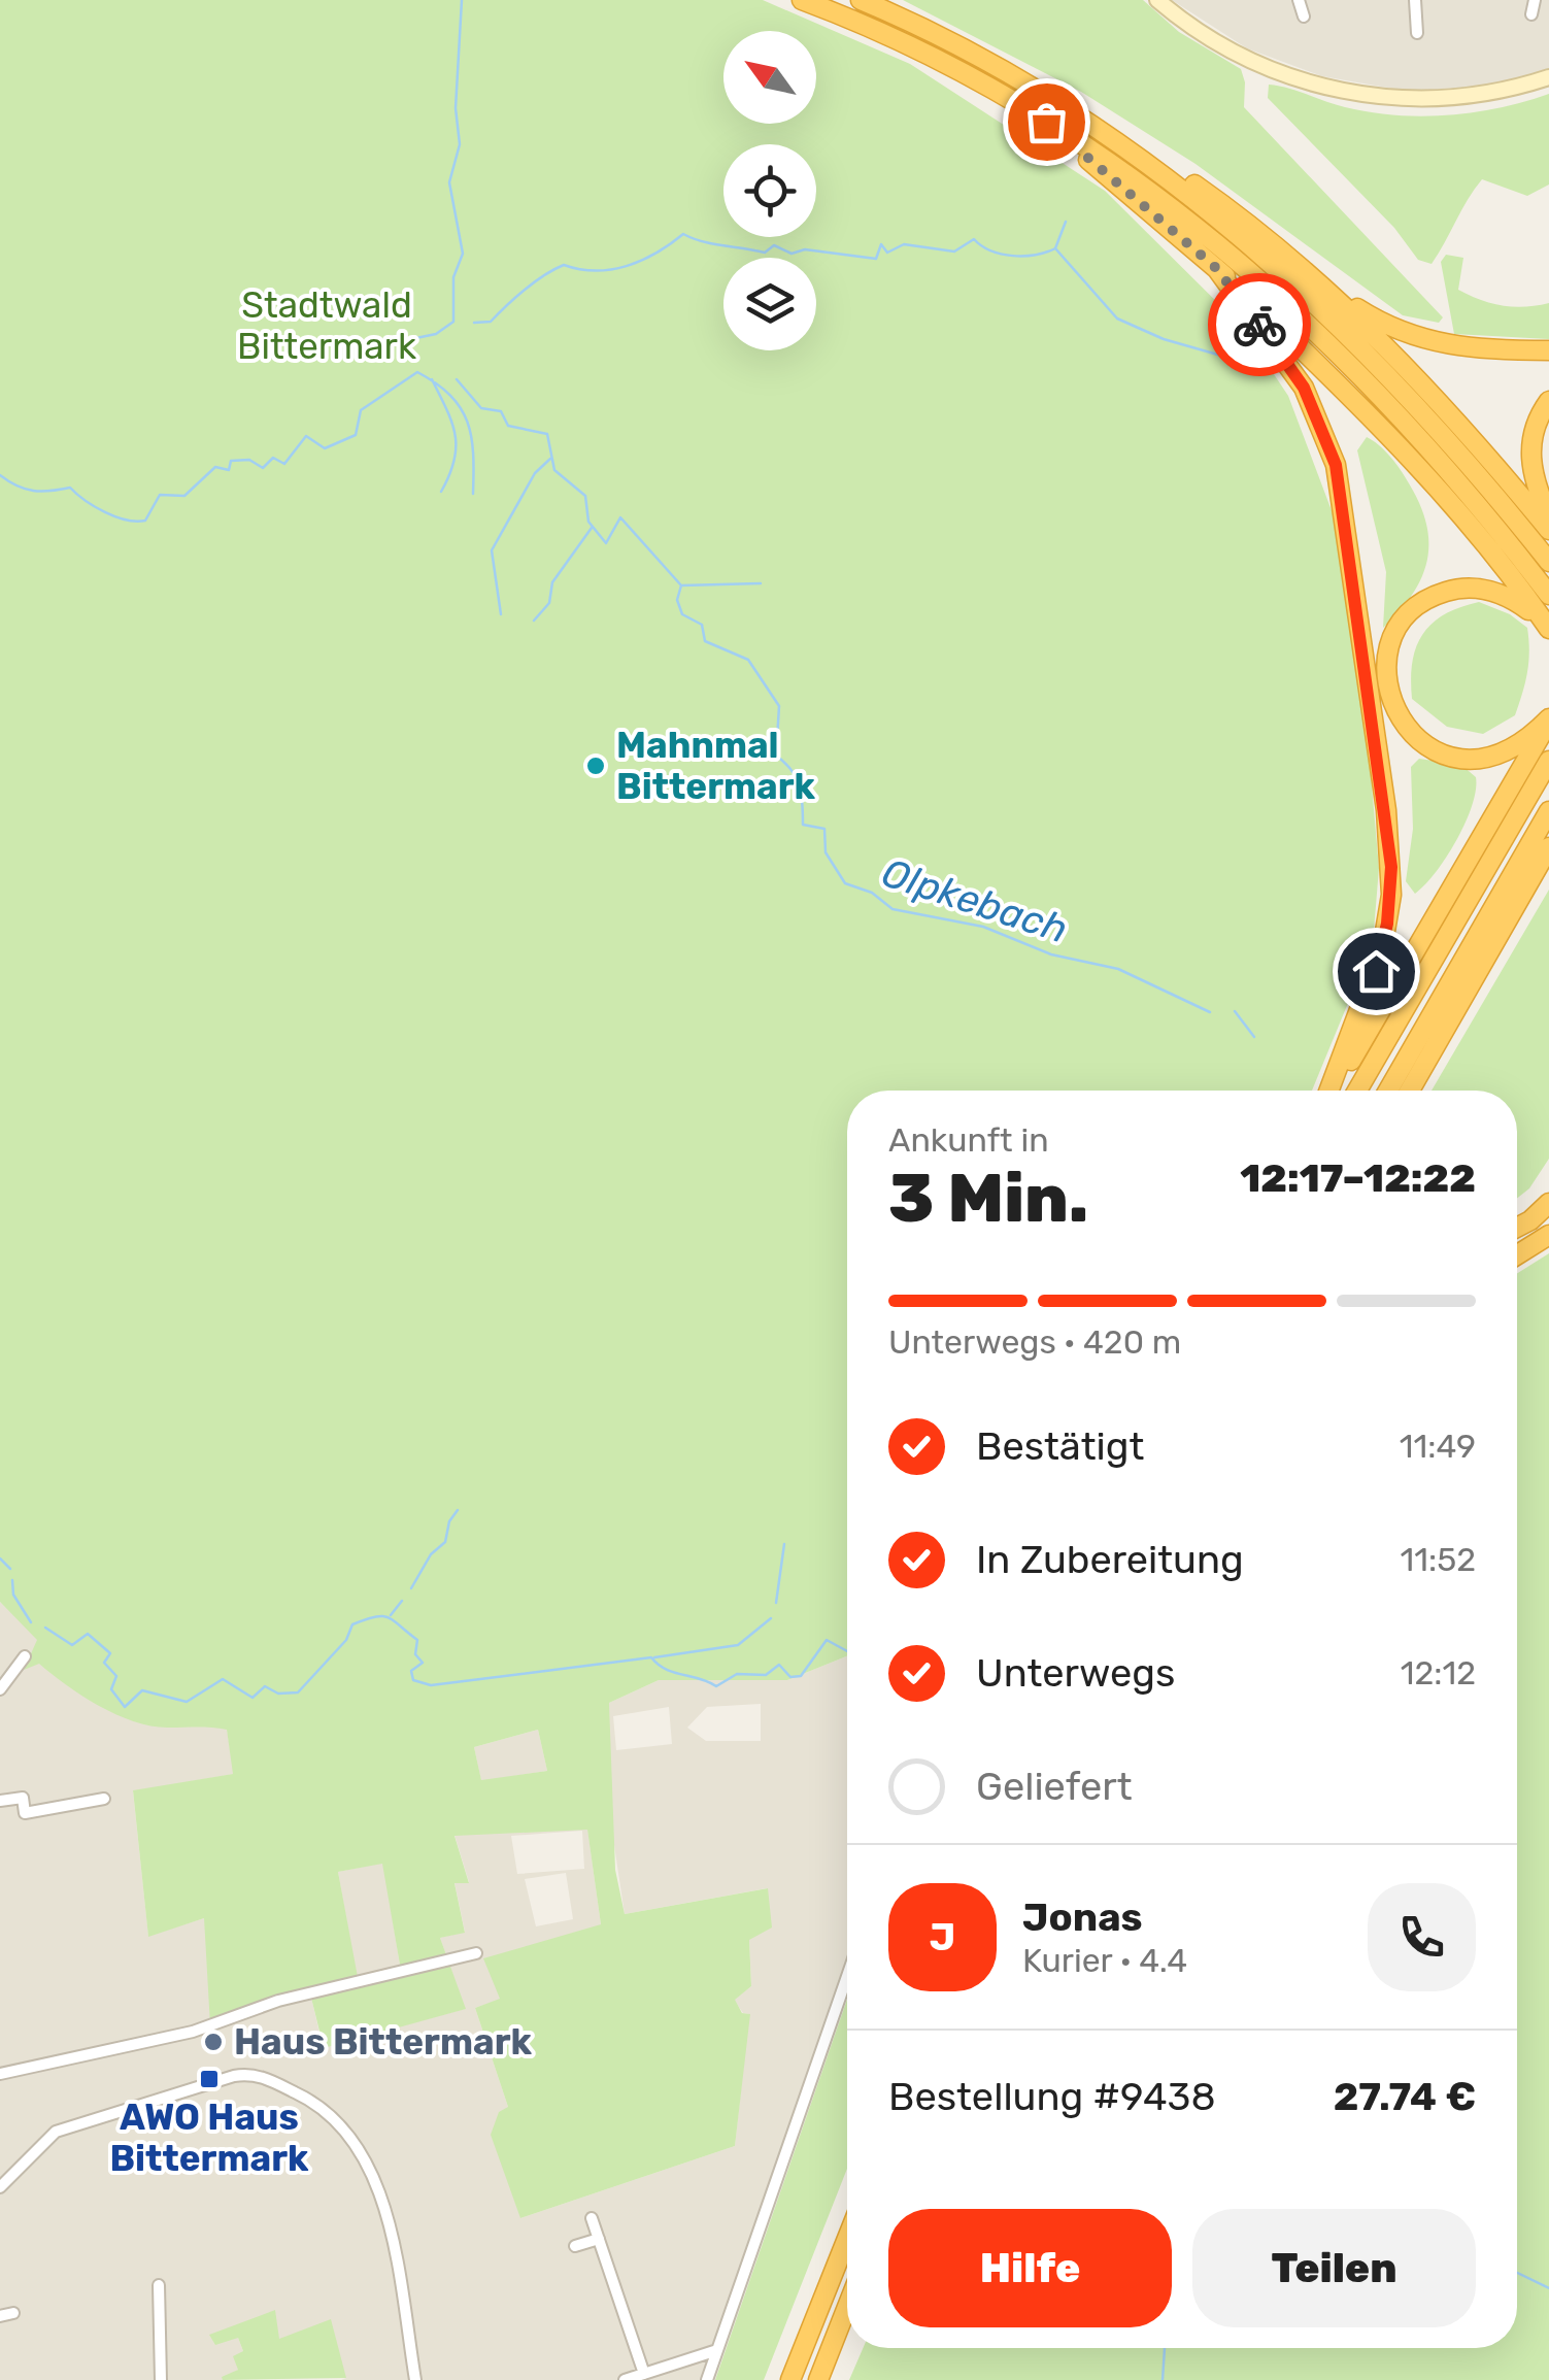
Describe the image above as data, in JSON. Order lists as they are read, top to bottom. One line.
{"water":["Olpkebach"],"parks":["Stadtwald Bittermark"],"places":{"other":["Mahnmal Bittermark","Haus Bittermark"],"transit":["AWO Haus Bittermark"]},"north":"top left","page":{"heading":["3 Min.","Ankunft in","12:17–12:22"],"panel":["Jonas","Kurier · 4.4","Bestellung #9438","27.74 €"],"bar":"Unterwegs · 420 m","list":[["Bestätigt","11:49"],["In Zubereitung","11:52"],["Unterwegs","12:12"],"Geliefert"],"round":"J","buttons":["Hilfe","Teilen"]}}
